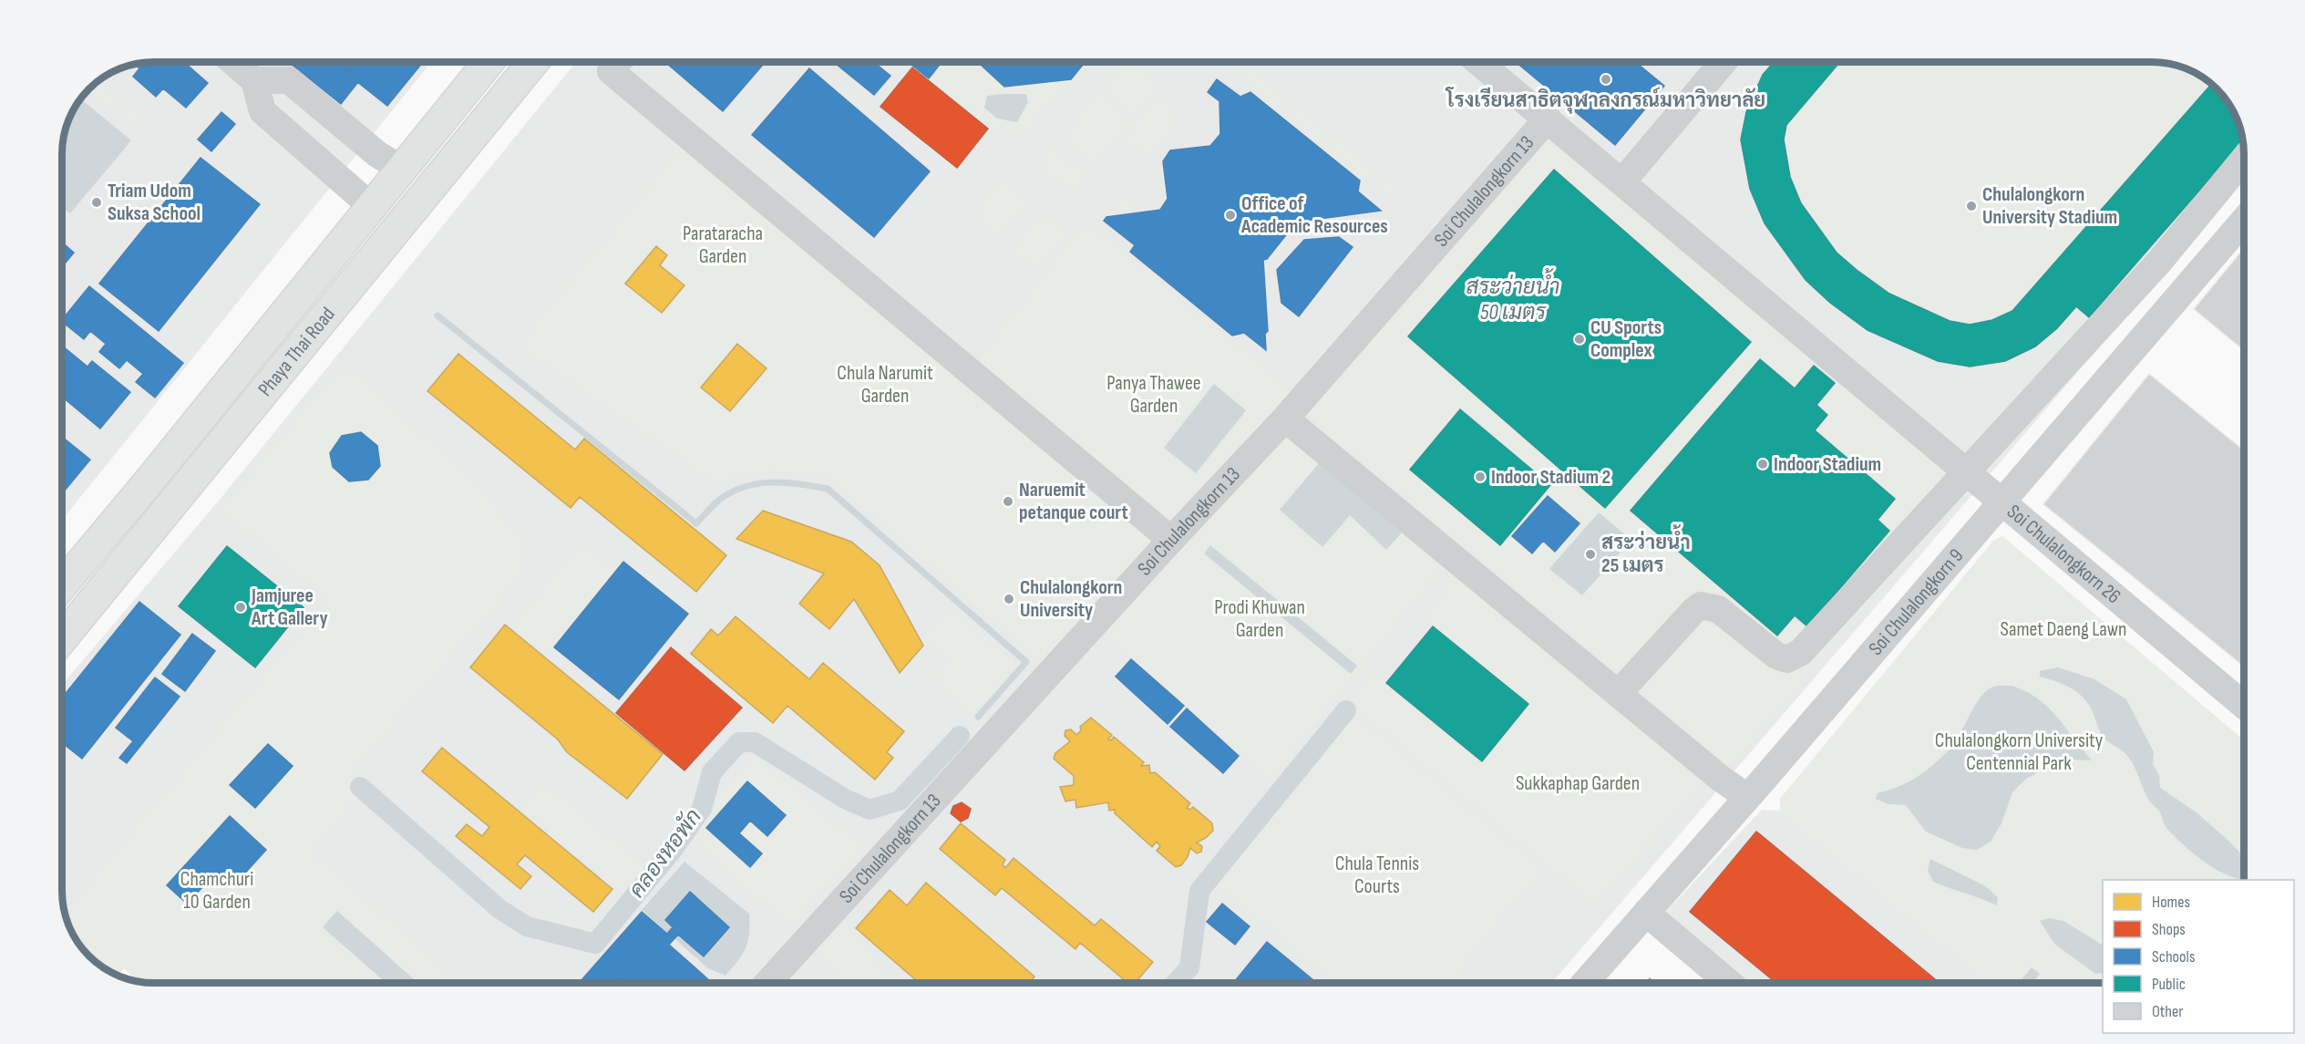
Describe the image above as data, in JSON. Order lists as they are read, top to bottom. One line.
{"streets":{"main road":["Phaya Thai Road"],"street":["Soi Chulalongkorn 13","Soi Chulalongkorn 26","Soi Chulalongkorn 9"]},"crossings":[["Soi Chulalongkorn 13","Soi Chulalongkorn 26"],["Soi Chulalongkorn 26","Soi Chulalongkorn 9"]],"water":["สระว่ายน้ำ 50 เมตร","คลองหอพัก"],"parks":["Parataracha Garden","Chula Narumit Garden","Panya Thawee Garden","Prodi Khuwan Garden","Samet Daeng Lawn","Chulalongkorn University Centennial Park","Sukkaphap Garden","Chula Tennis Courts","Chamchuri 10 Garden"],"places":["โรงเรียนสาธิตจุฬาลงกรณ์มหาวิทยาลัย","Triam Udom Suksa School","Chulalongkorn University Stadium","Office of Academic Resources","CU Sports Complex","Indoor Stadium","Indoor Stadium 2","Naruemit petanque court","สระว่ายน้ำ 25 เมตร","Chulalongkorn University","Jamjuree Art Gallery"],"legend":["Homes","Shops","Schools","Public","Other"]}
